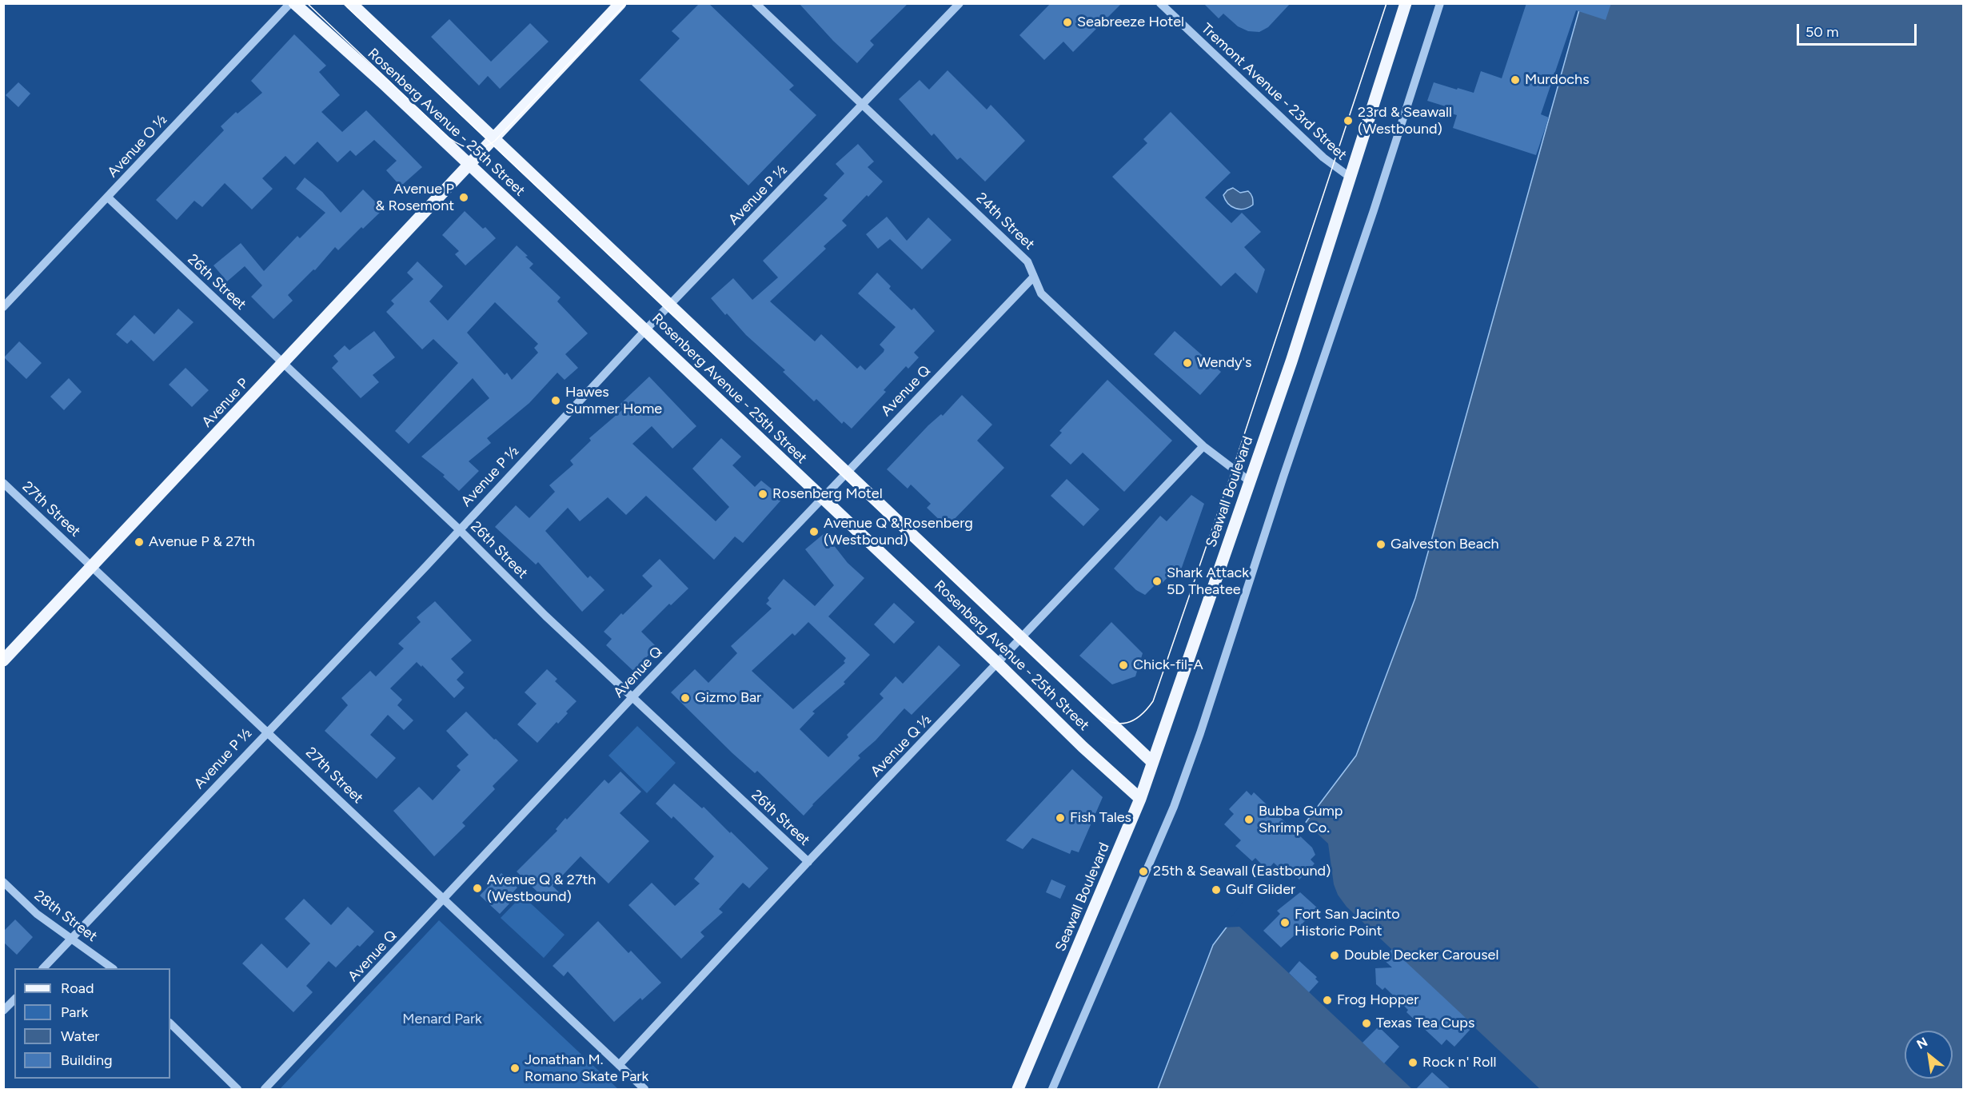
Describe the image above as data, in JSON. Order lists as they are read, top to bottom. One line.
{"streets":{"main road":["Rosenberg Avenue - 25th Street","Avenue P","Seawall Boulevard"],"street":["Tremont Avenue - 23rd Street","Avenue O ½","Avenue P ½","24th Street","26th Street","Avenue Q","27th Street","Avenue Q ½","28th Street"]},"crossings":[["Tremont Avenue - 23rd Street","Seawall Boulevard"],["Rosenberg Avenue - 25th Street","Avenue O ½"],["Rosenberg Avenue - 25th Street","Avenue P ½"],["Rosenberg Avenue - 25th Street","Avenue Q"],["Rosenberg Avenue - 25th Street","Avenue P"],["Rosenberg Avenue - 25th Street","Seawall Boulevard"],["Rosenberg Avenue - 25th Street","Avenue Q ½"],["Avenue O ½","26th Street"],["Avenue P ½","24th Street"],["Avenue P ½","26th Street"],["Avenue P ½","27th Street"],["Avenue P ½","28th Street"],["24th Street","Avenue Q"],["24th Street","Seawall Boulevard"],["24th Street","Avenue Q ½"],["26th Street","Avenue Q"],["26th Street","Avenue P"],["26th Street","Avenue Q ½"],["Avenue Q","27th Street"],["Avenue P","27th Street"],["27th Street","Avenue Q ½"]],"parks":["Menard Park"],"places":["Seabreeze Hotel","Murdochs","23rd & Seawall (Westbound)","Avenue P & Rosemont","Wendy's","Hawes Summer Home","Rosenberg Motel","Avenue Q & Rosenberg (Westbound)","Avenue P & 27th","Galveston Beach","Shark Attack 5D Theatee","Chick-fil-A","Gizmo Bar","Fish Tales","Bubba Gump Shrimp Co.","25th & Seawall (Eastbound)","Avenue Q & 27th (Westbound)","Gulf Glider","Fort San Jacinto Historic Point","Double Decker Carousel","Frog Hopper","Texas Tea Cups","Rock n' Roll","Jonathan M. Romano Skate Park"],"legend":["Road","Park","Water","Building"],"scale_bar":"50 m","north":"top left"}
